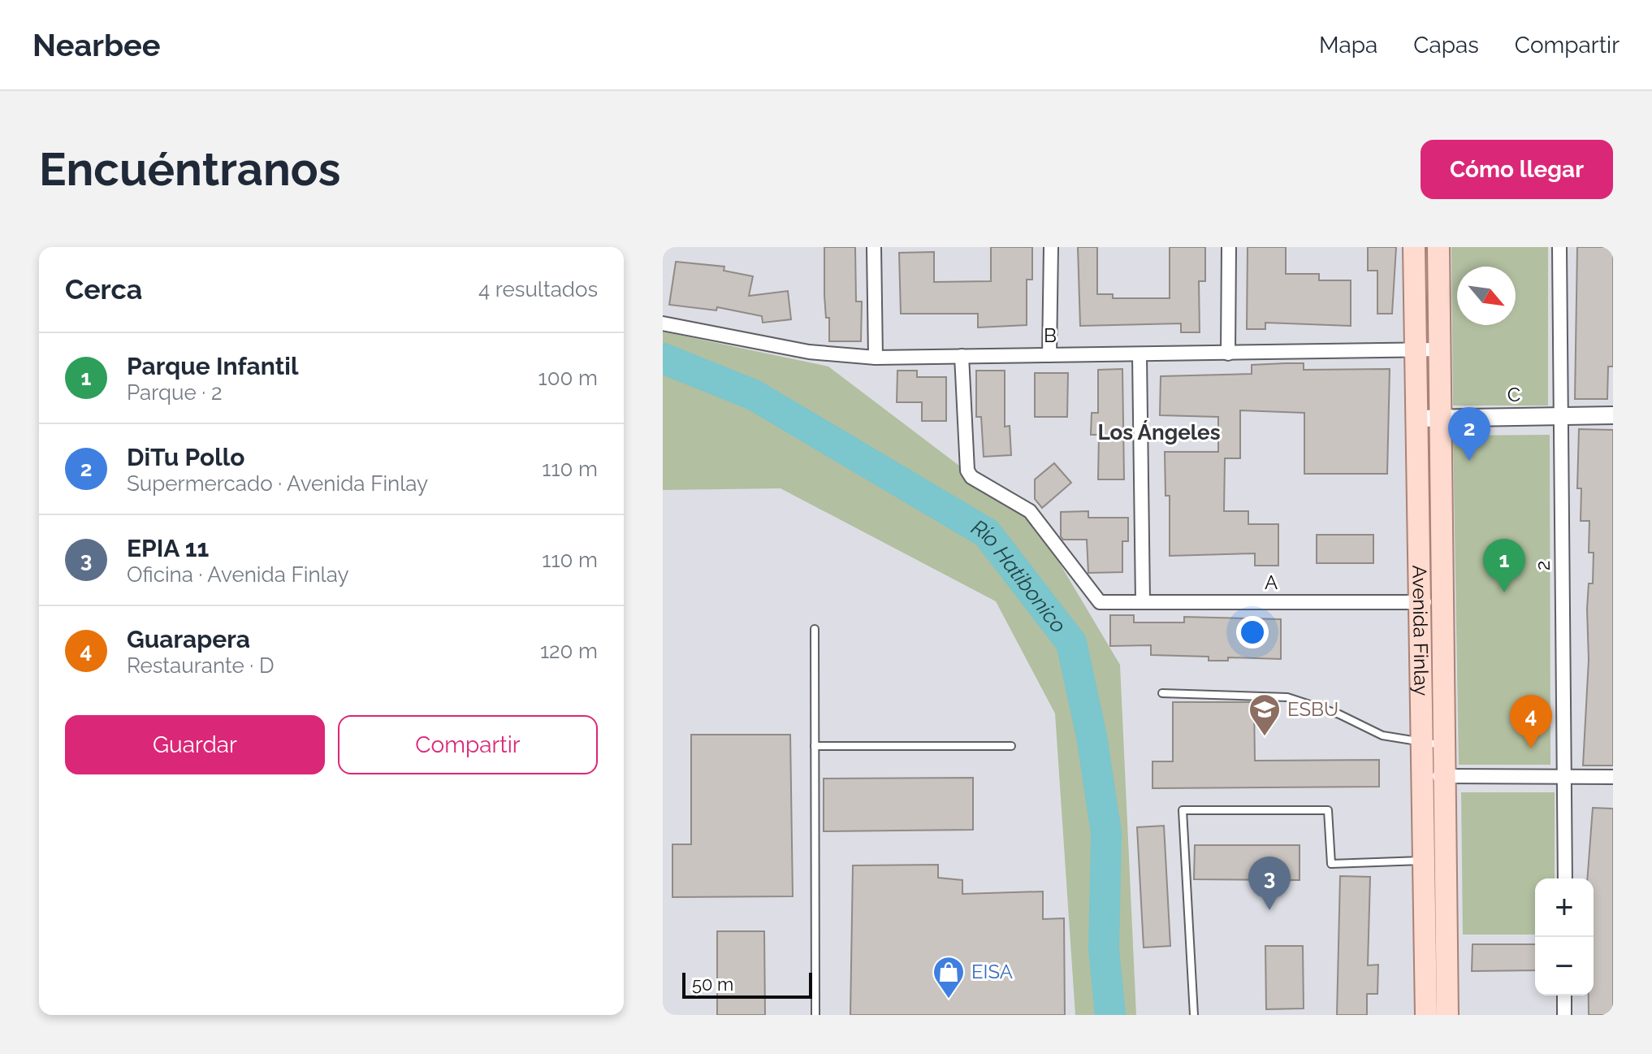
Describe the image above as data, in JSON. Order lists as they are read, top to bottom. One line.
{"streets":{"main road":["Avenida Finlay"],"street":["B","C","2","A"]},"crossings":[["B","A"],["B","Avenida Finlay"],["C","2"],["C","Avenida Finlay"],["A","Avenida Finlay"]],"districts":["Los Ángeles"],"water":["Río Hatibonico"],"places":{"school or university":["ESBU"],"shop":["EISA"]},"scale_bar":"50 m","north":"bottom right","page":{"header":"Nearbee","nav":["Mapa","Capas","Compartir"],"buttons":["Cómo llegar",["Guardar","Compartir"]],"title":"Encuéntranos","heading":["Cerca","4 resultados"],"list":[{"mark":"1","name":"Parque Infantil","note":"Parque · 2","value":"100 m"},{"mark":"2","name":"DiTu Pollo","note":"Supermercado · Avenida Finlay","value":"110 m"},{"mark":"3","name":"EPIA 11","note":"Oficina · Avenida Finlay","value":"110 m"},{"mark":"4","name":"Guarapera","note":"Restaurante · D","value":"120 m"}],"pins":["2","1","4","3"],"map_buttons":["+","−"],"scale":"50 m"}}
